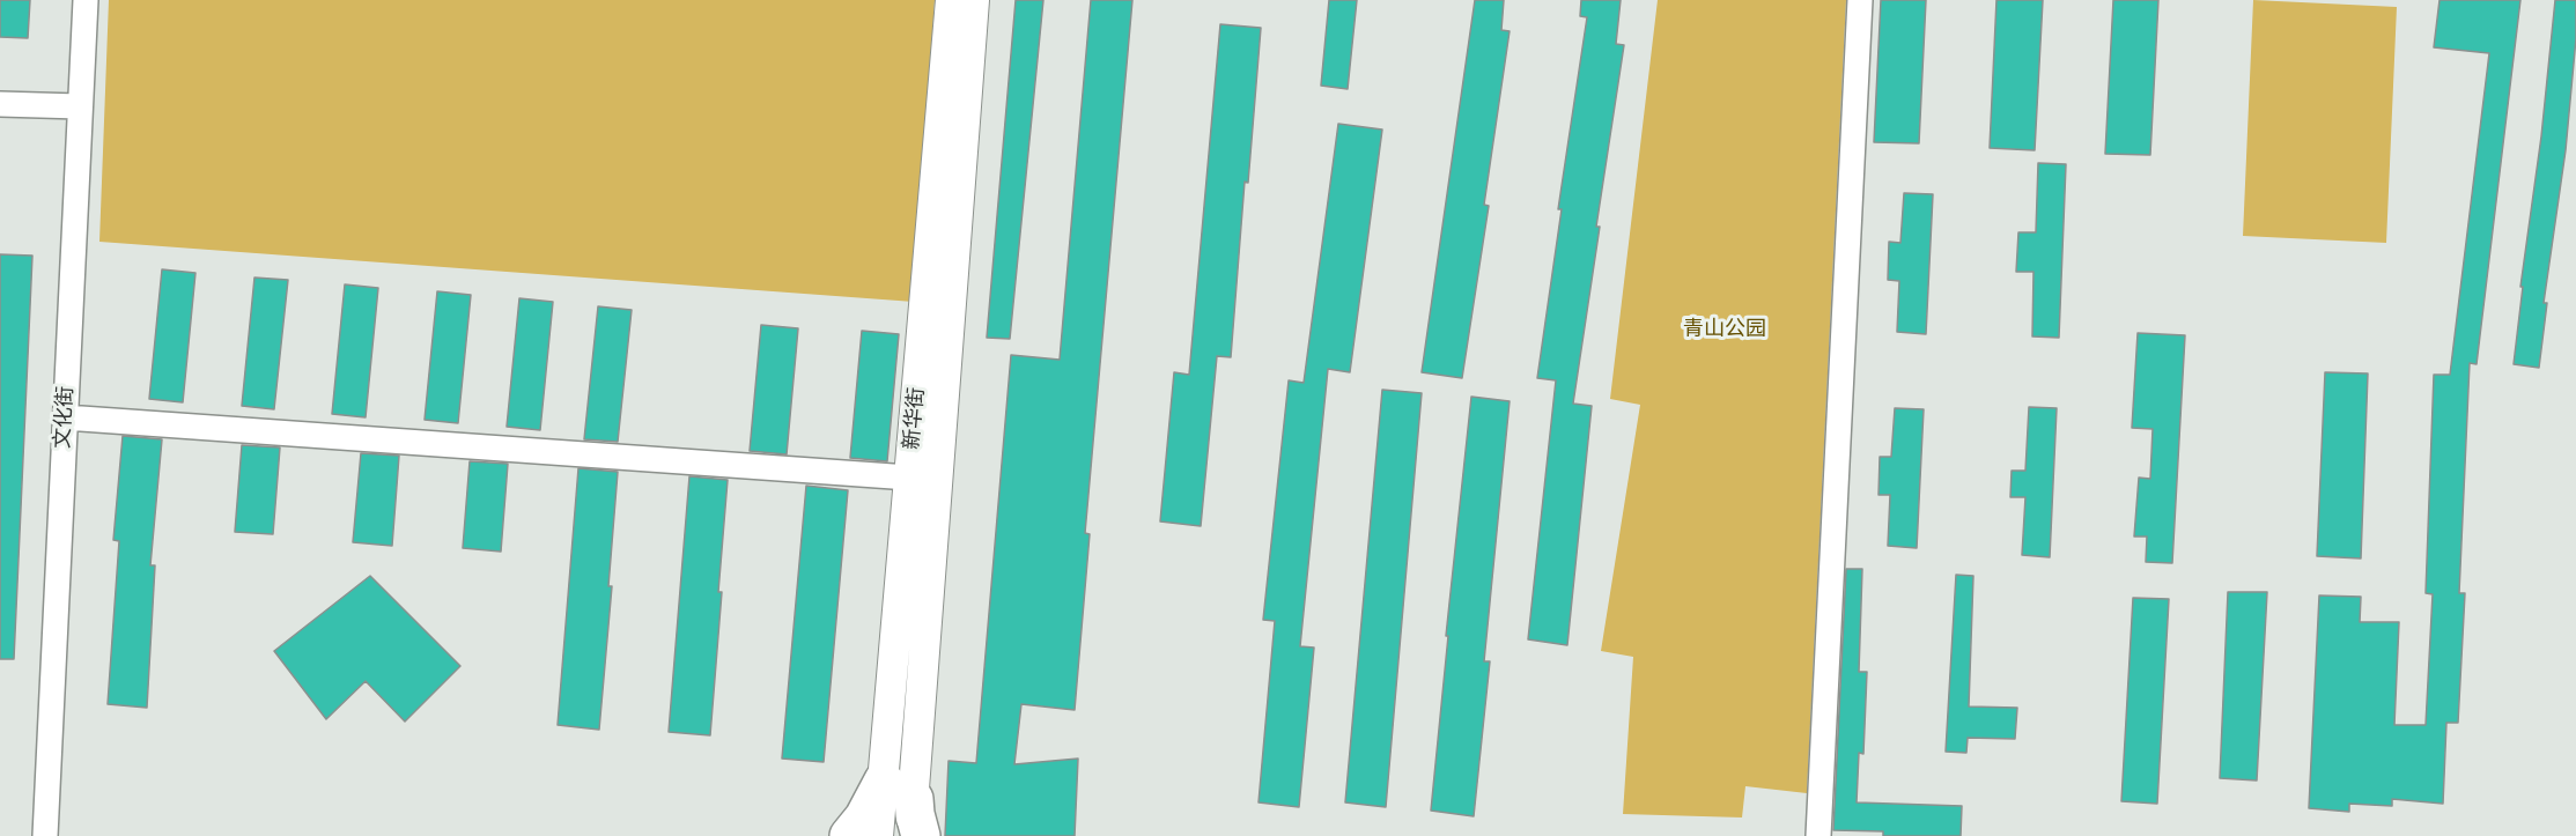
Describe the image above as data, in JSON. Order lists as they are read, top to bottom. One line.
{"streets":{"street":["文化街","新华街"]},"parks":["青山公园"]}
